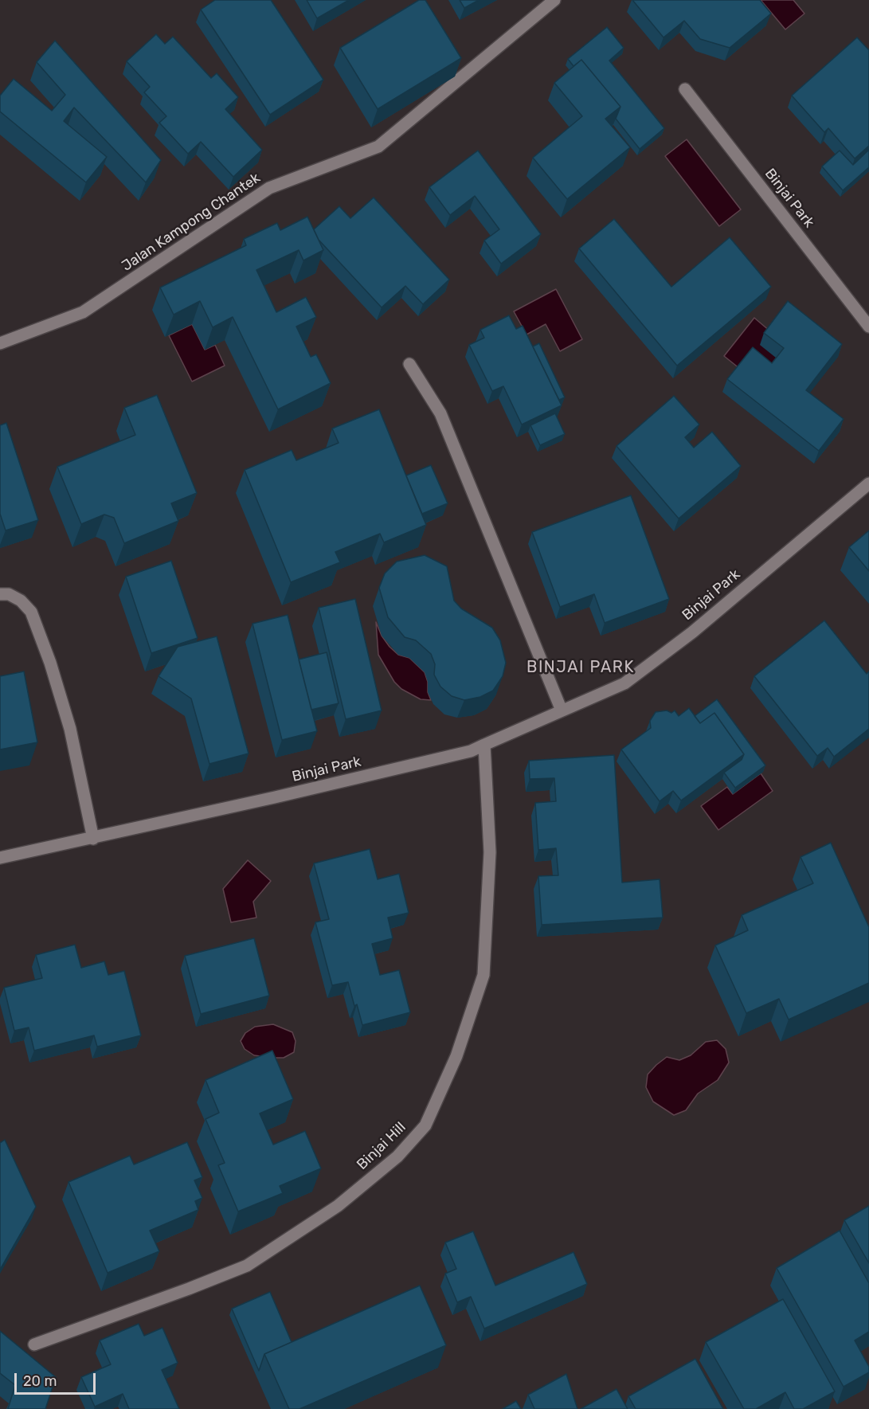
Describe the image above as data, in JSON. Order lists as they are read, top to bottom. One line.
{"streets":{"street":["Binjai Park","Jalan Kampong Chantek","Binjai Hill"]},"crossings":[["Binjai Park","Binjai Hill"]],"districts":["BINJAI PARK"],"scale_bar":"20 m"}
